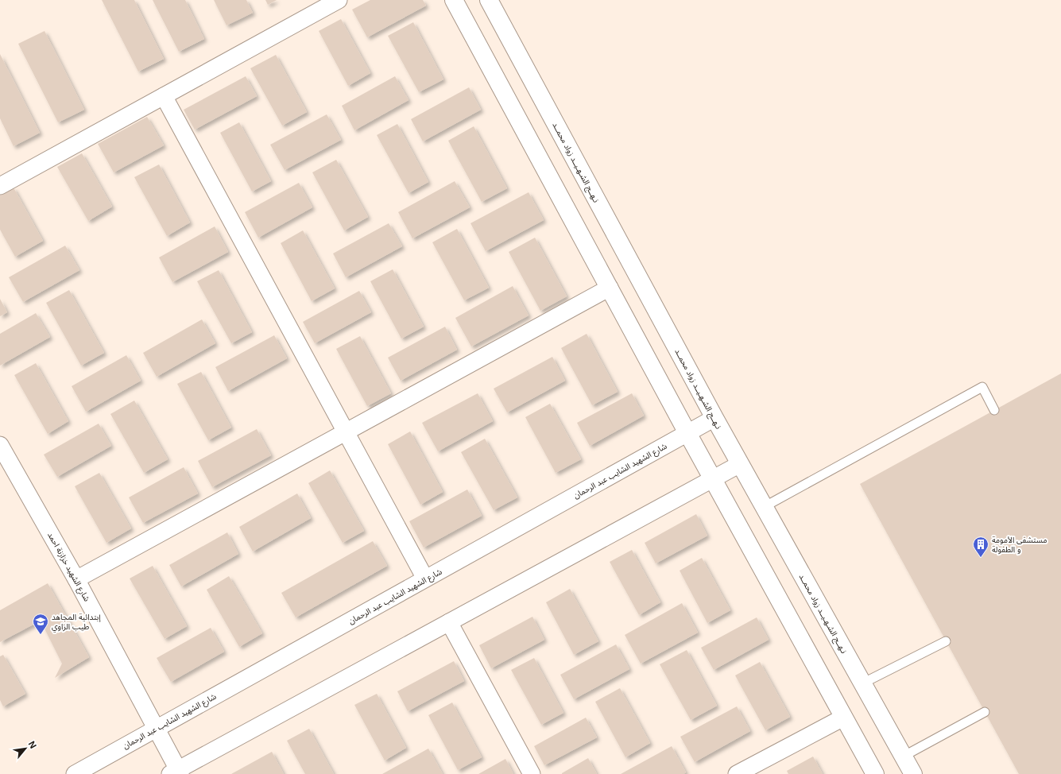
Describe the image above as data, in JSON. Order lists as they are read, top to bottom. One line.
{"streets":{"main road":["نـهــج الشـهـيــد زواد محمــد"],"street":["شارع الشهيد الشايب عبد الرحمان","شارع الشهيد خزازنة احمد"]},"crossings":[["نـهــج الشـهـيــد زواد محمــد","شارع الشهيد الشايب عبد الرحمان"],["شارع الشهيد الشايب عبد الرحمان","شارع الشهيد خزازنة احمد"]],"places":{"building":["مستشفى الأمومة و الطفولة"],"school or university":["إبتدائية المجاهد طيب الزاوي"]},"north":"top right"}
